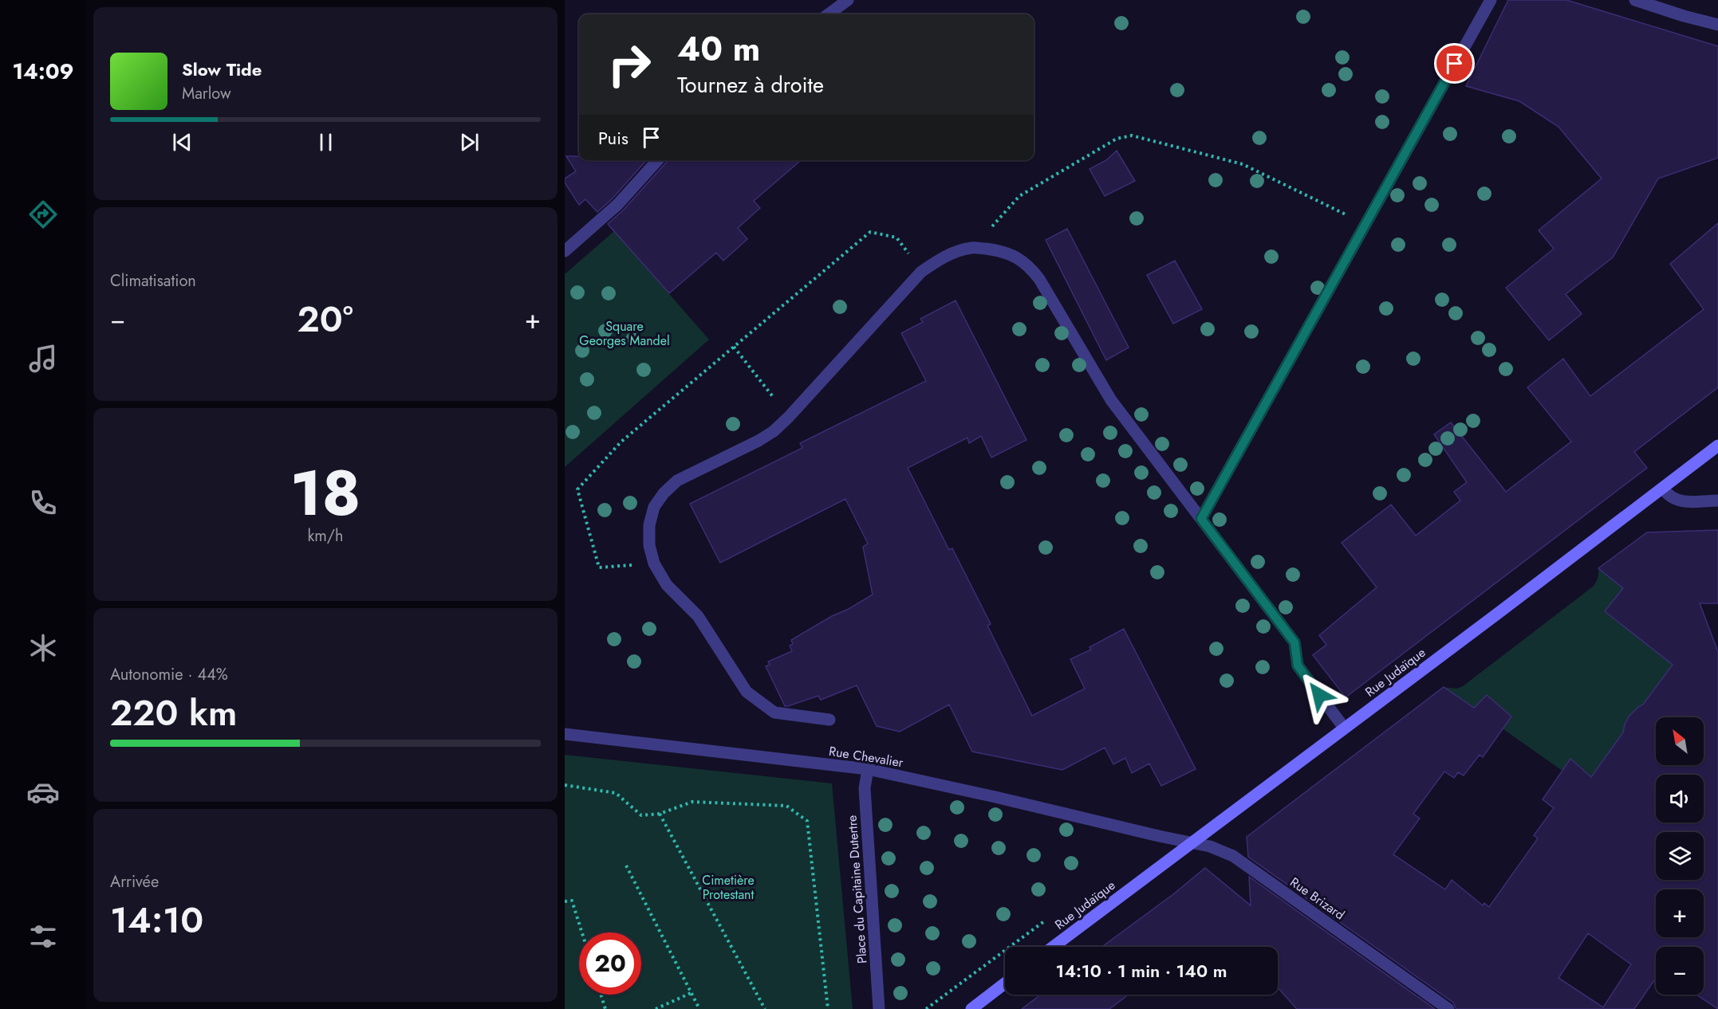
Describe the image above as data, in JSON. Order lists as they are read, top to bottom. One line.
{"streets":{"main road":["Rue Judaïque"],"street":["Rue Chevalier","Place du Capitaine Dutertre","Rue Brizard"]},"crossings":[["Rue Judaïque","Rue Brizard"],["Rue Chevalier","Place du Capitaine Dutertre"],["Rue Chevalier","Rue Brizard"]],"parks":["Square Georges Mandel","Cimetière Protestant"],"north":"top left","page":{"tabs":"14:09","turn":["40 m","Tournez à droite"],"song":["Slow Tide","Marlow"],"then":"Puis","tile":["Climatisation",["18","km/h"],["Autonomie · 44%","220 km"],["Arrivée","14:10"]],"heat":["−","20°","+"],"map_buttons":["+","−"],"limit":"20","trip":"14:10 · 1 min · 140 m"}}
